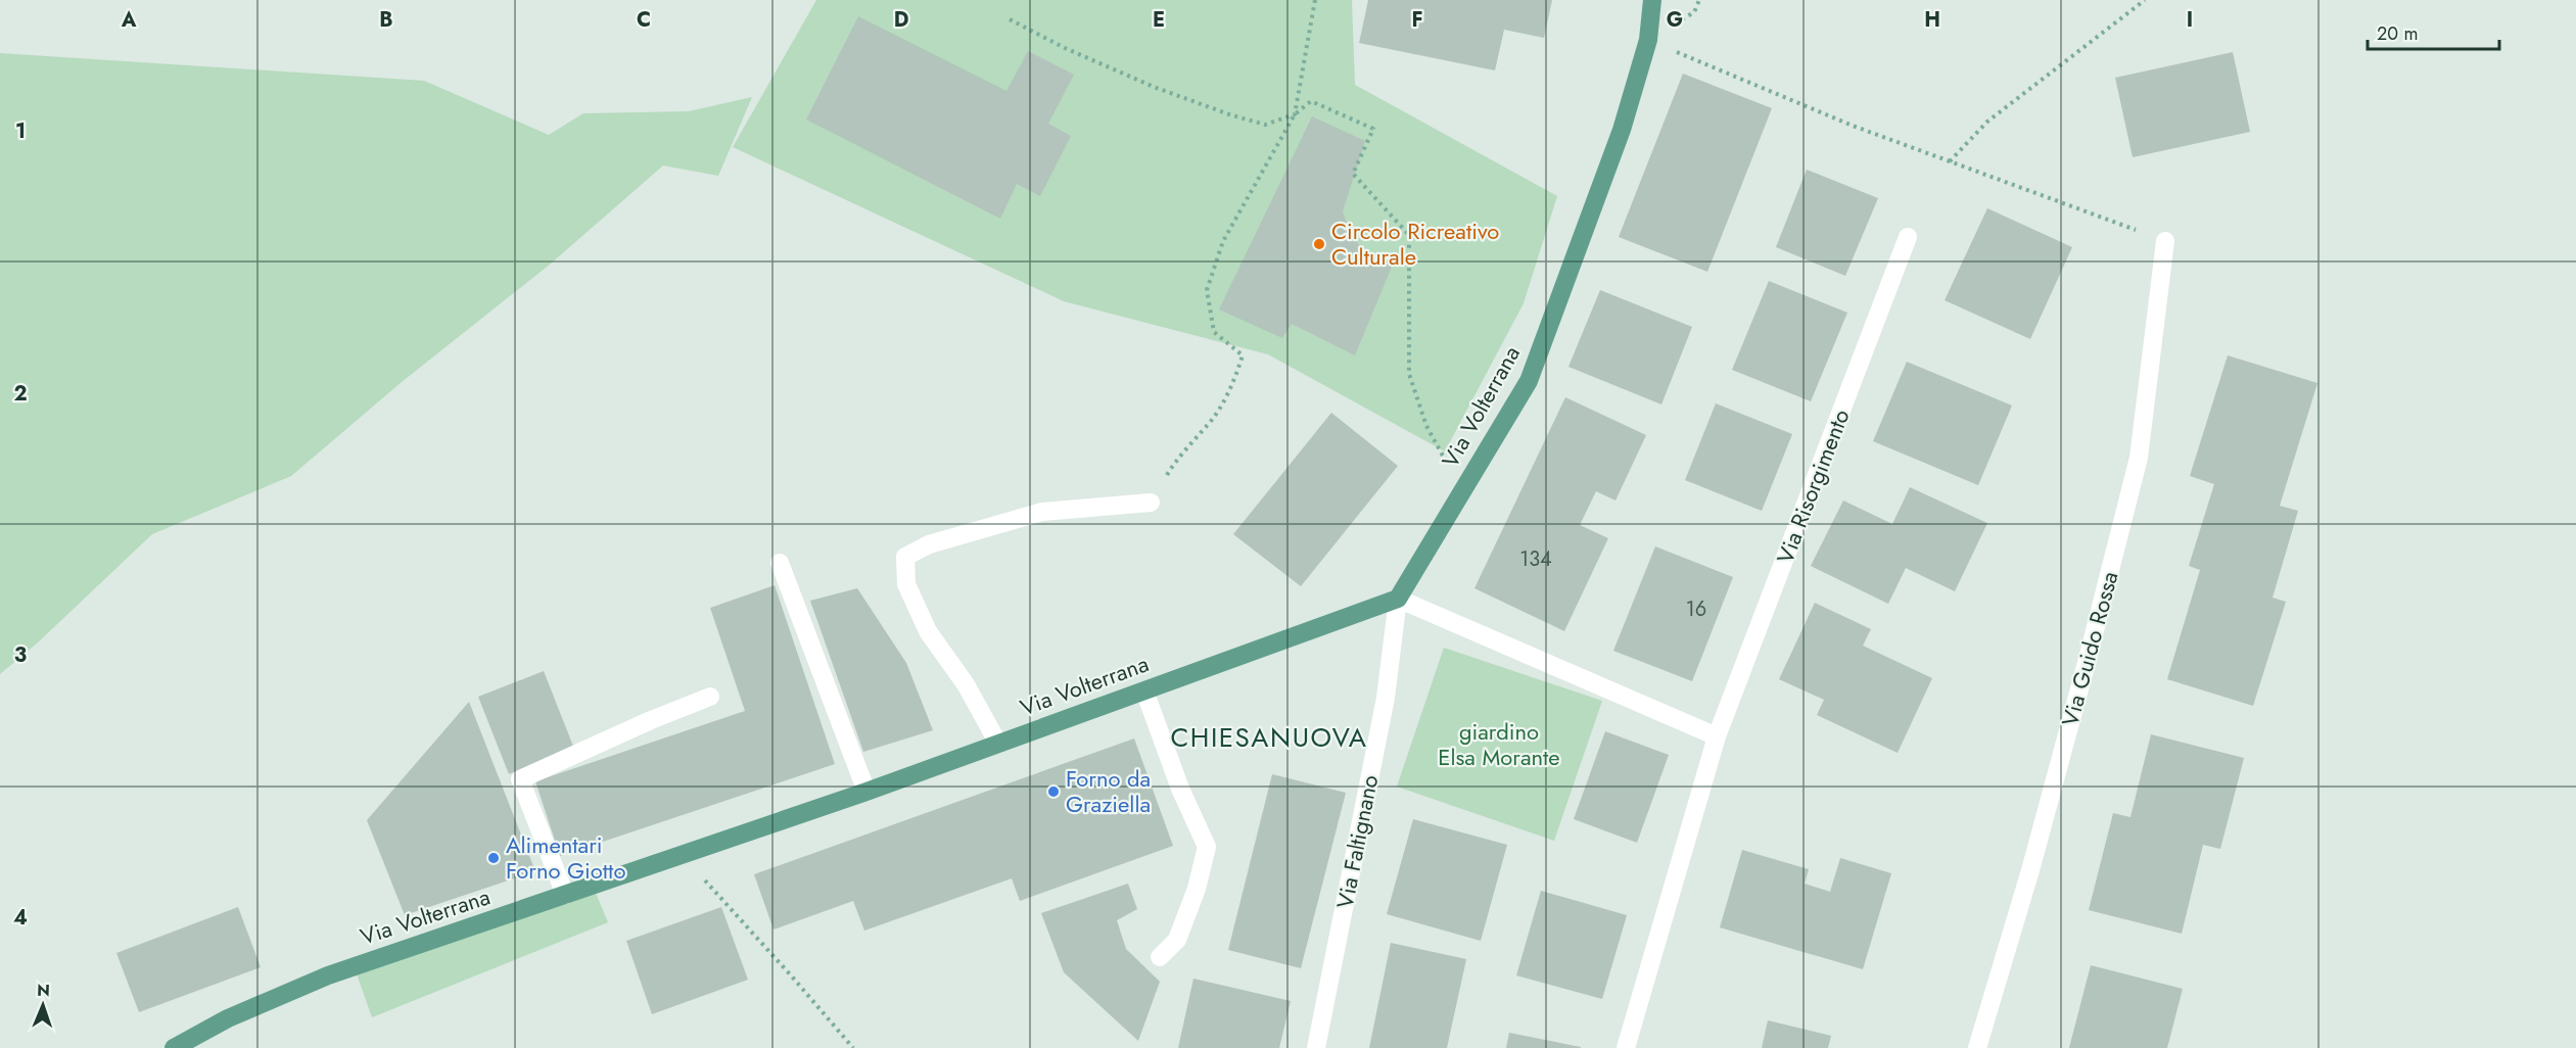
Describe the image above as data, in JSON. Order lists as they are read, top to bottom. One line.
{"streets":{"main road":["Via Volterrana"],"street":["Via Risorgimento","Via Guido Rossa","Via Faltignano"]},"crossings":[["Via Volterrana","Via Faltignano"]],"districts":["CHIESANUOVA"],"parks":["giardino Elsa Morante"],"places":["Circolo Ricreativo Culturale","Forno da Graziella","Alimentari Forno Giotto"],"house_numbers":["134","16"],"scale_bar":"20 m","north":"top","grid":{"columns":["A","B","C","D","E","F","G","H","I"],"rows":["1","2","3","4"]}}
